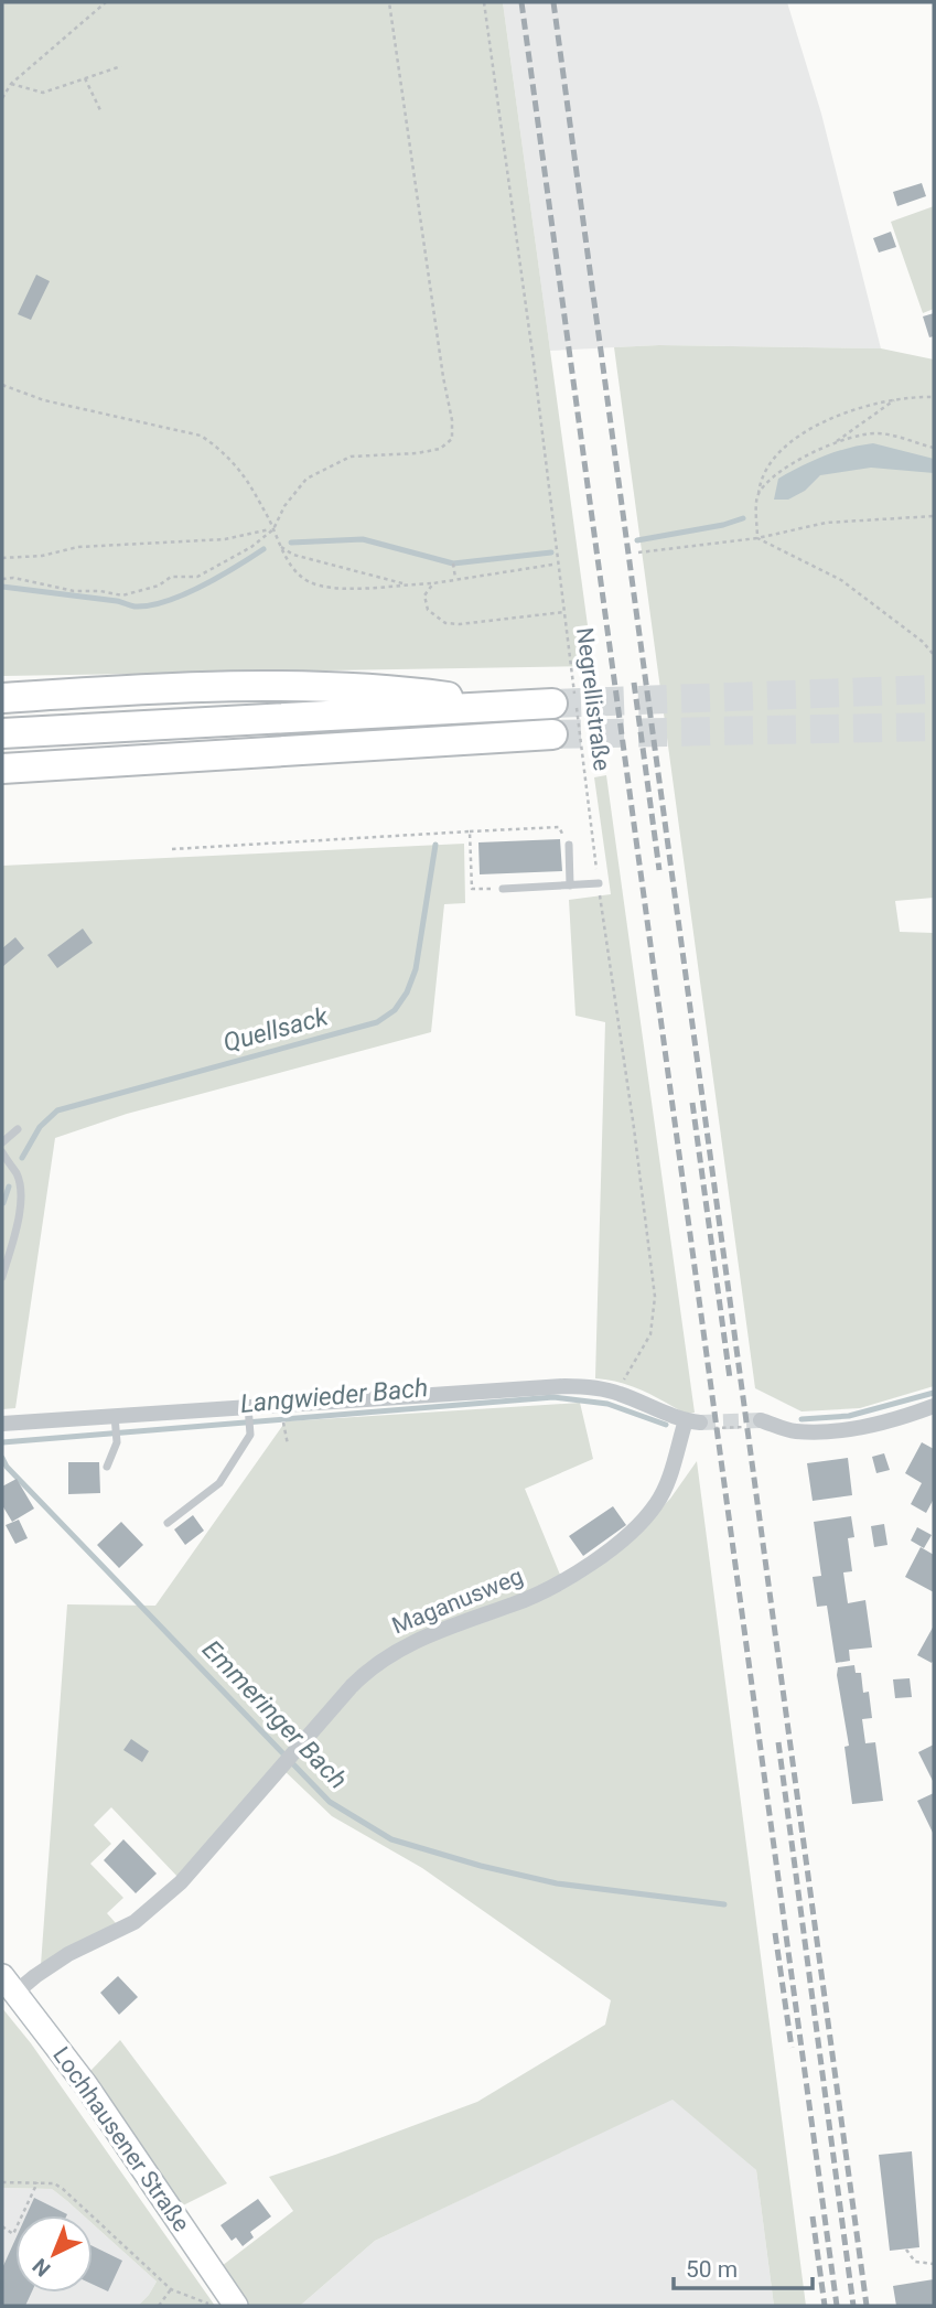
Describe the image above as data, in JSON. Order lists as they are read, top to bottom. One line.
{"streets":{"main road":["Lochhausener Straße"],"street":["Maganusweg"],"path":["Negrellistraße"]},"crossings":[["Maganusweg","Lochhausener Straße"]],"water":["Quellsack","Langwieder Bach","Emmeringer Bach"],"scale_bar":"50 m","north":"bottom left"}
